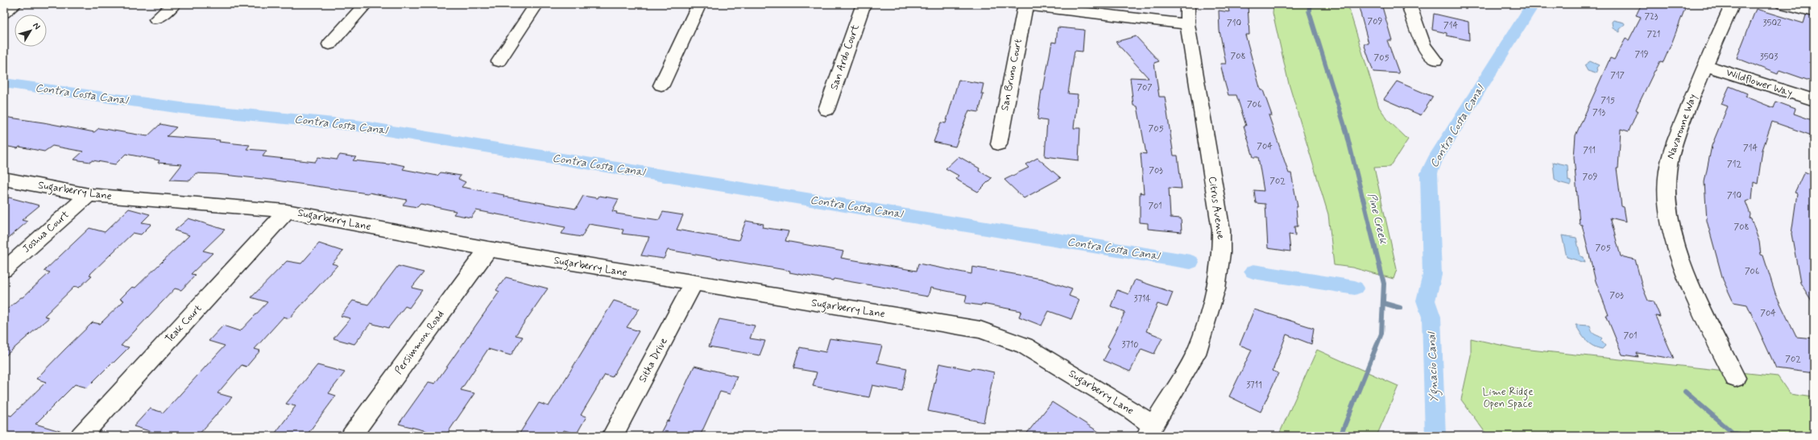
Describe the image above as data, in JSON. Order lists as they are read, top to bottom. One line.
{"streets":{"street":["San Ardo Court","San Bruno Court","Wildflower Way","Navaronne Way","Sugarberry Lane","Citrus Avenue","Joshua Court","Teak Court","Persimmon Road","Sitka Drive"]},"crossings":[["Wildflower Way","Navaronne Way"],["Sugarberry Lane","Citrus Avenue"],["Sugarberry Lane","Joshua Court"],["Sugarberry Lane","Teak Court"],["Sugarberry Lane","Persimmon Road"],["Sugarberry Lane","Sitka Drive"]],"water":["Contra Costa Canal","Pine Creek","Ygnacio Canal"],"parks":["Lime Ridge Open Space"],"house_numbers":["723","709","710","3502","714","721","719","708","3503","705","717","707","715","706","713","705","704","714","711","712","703","709","702","710","701","708","705","706","703","3714","704","701","3710","702","3711"],"north":"top right"}
